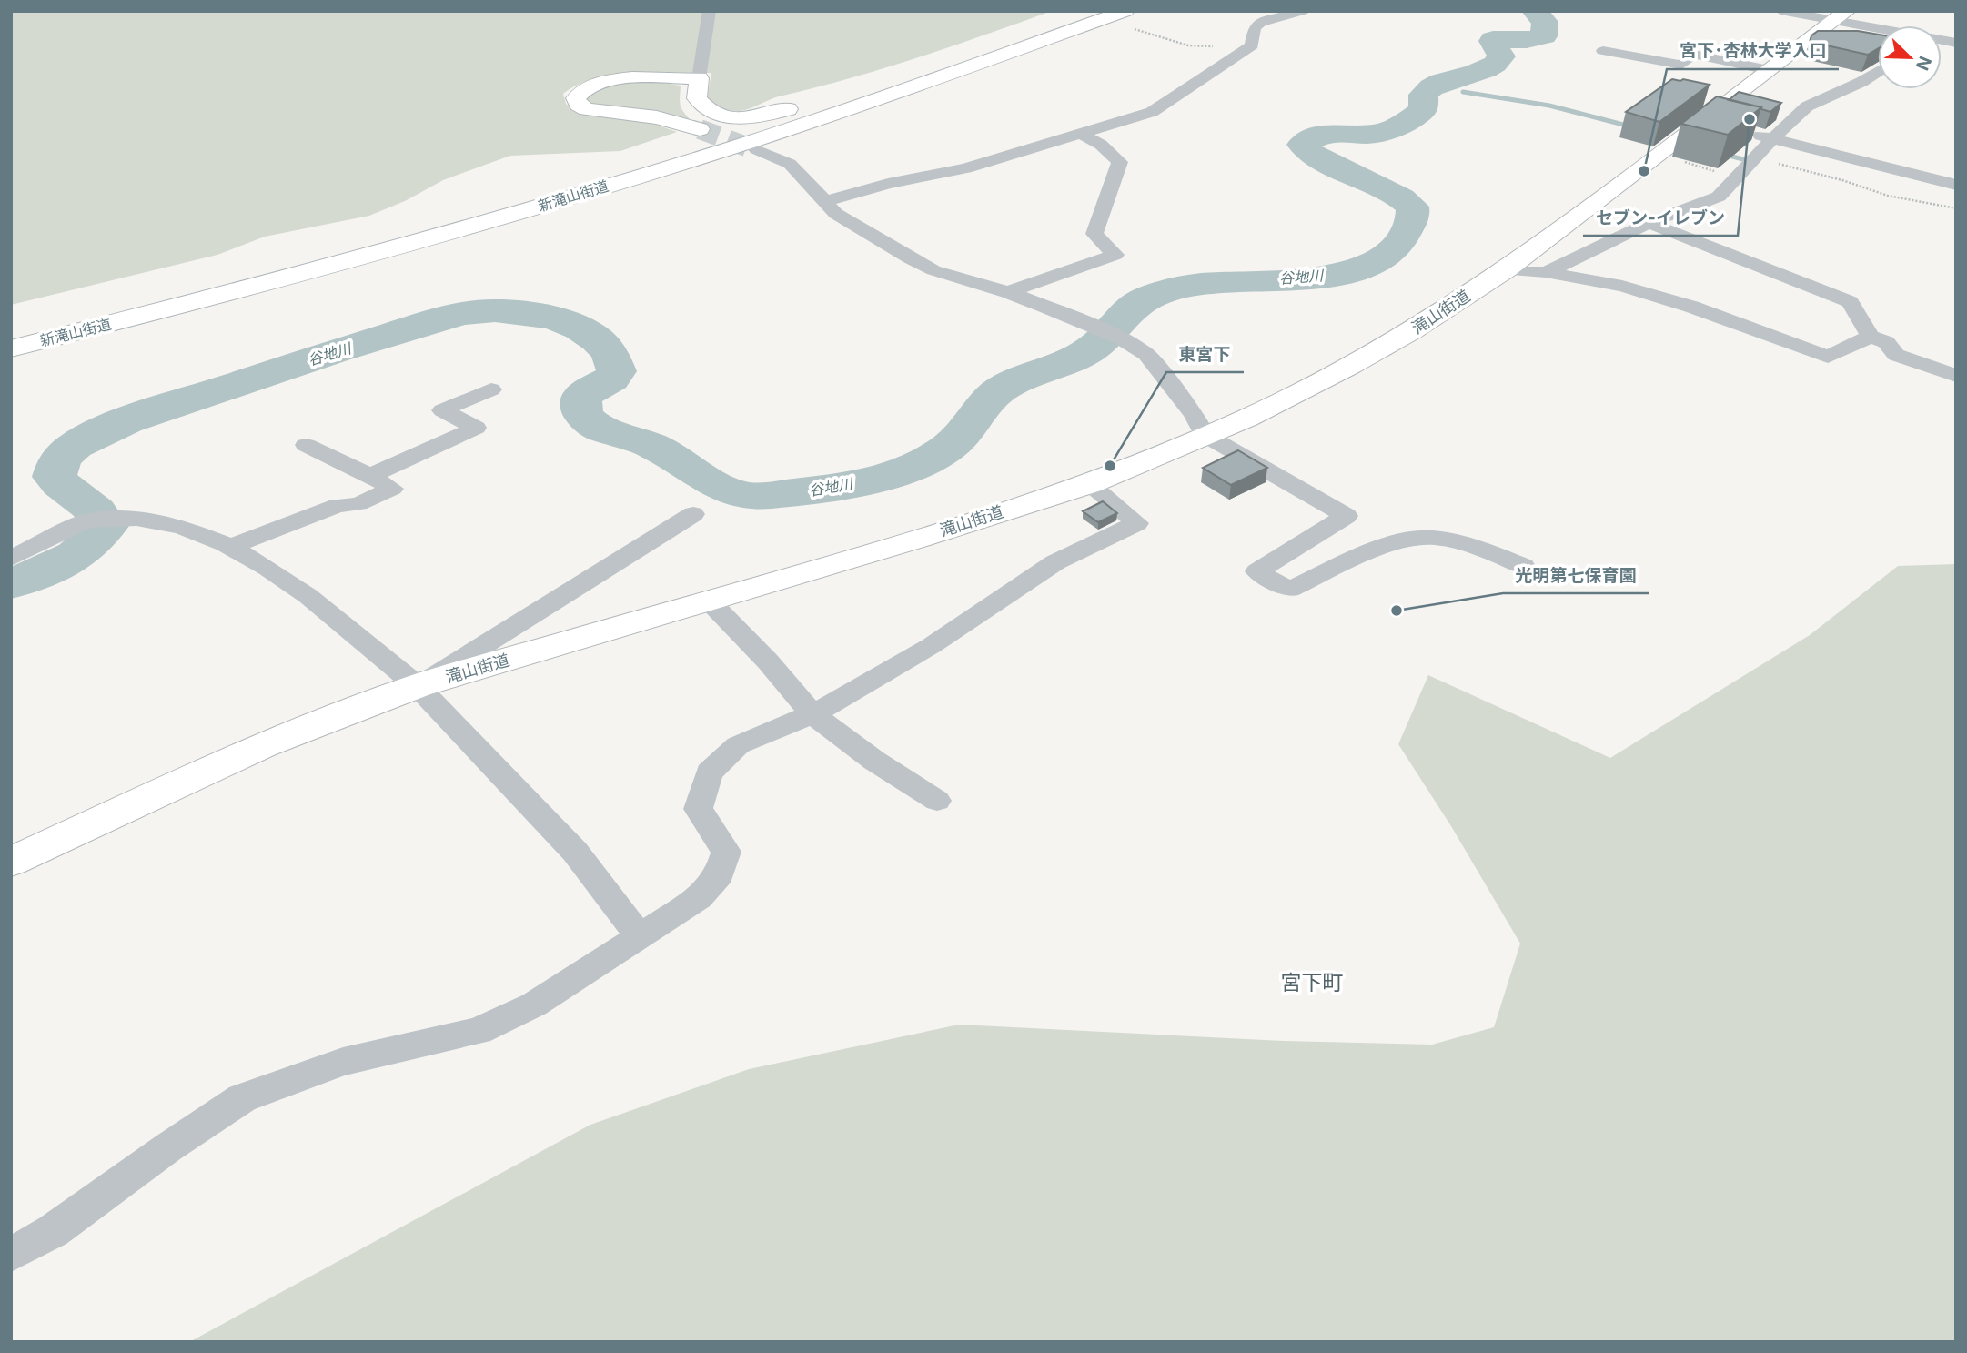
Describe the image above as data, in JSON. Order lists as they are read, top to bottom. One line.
{"streets":{"main road":["新滝山街道","滝山街道"]},"districts":["宮下町"],"water":["谷地川"],"places":["セブン-イレブン","宮下･杏林大学入口","東宮下","光明第七保育園"],"north":"bottom right"}
